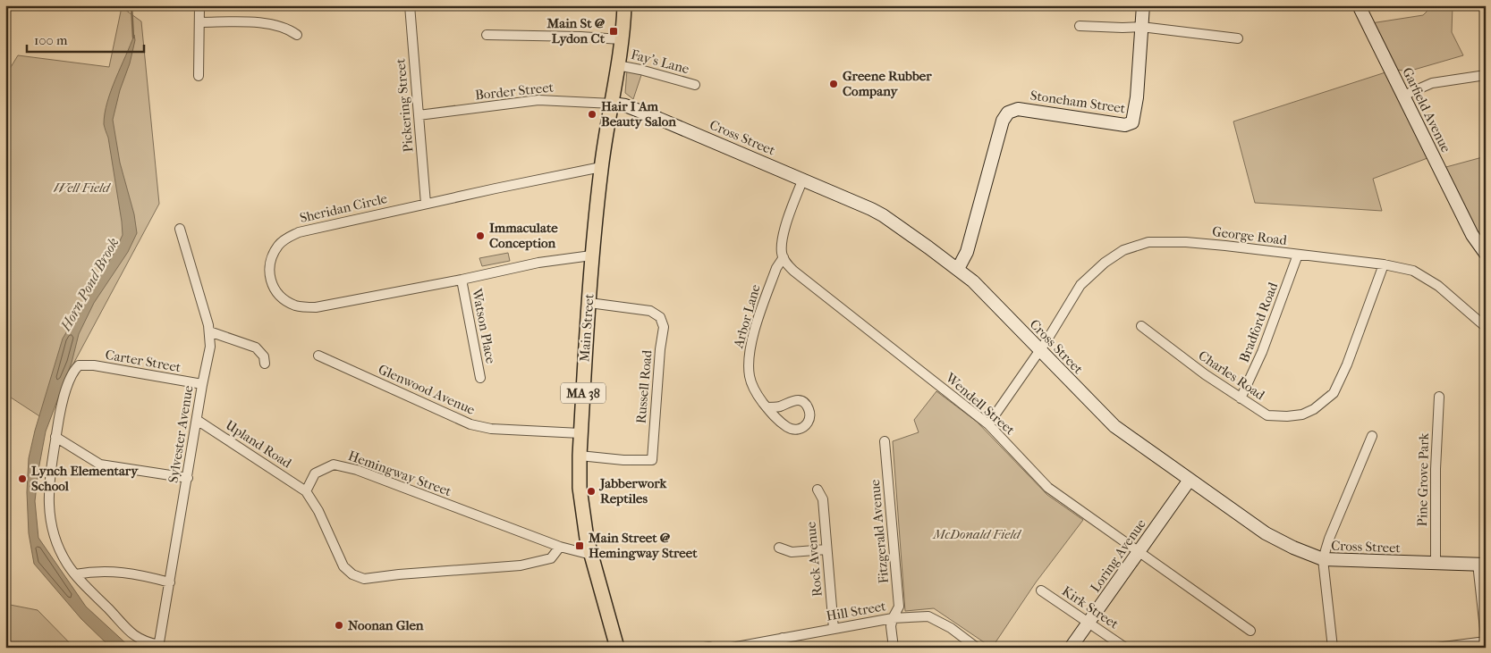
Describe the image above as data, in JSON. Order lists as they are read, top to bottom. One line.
{"streets":{"main road":["Main Street","MA 38"],"street":["Fay's Lane","Border Street","Stoneham Street","Pickering Street","Garfield Avenue","Cross Street","Sheridan Circle","George Road","Arbor Lane","Bradford Road","Watson Place","Carter Street","Charles Road","Russell Road","Glenwood Avenue","Wendell Street","Sylvester Avenue","Upland Road","Hemingway Street","Pine Grove Park","Fitzgerald Avenue","Loring Avenue","Rock Avenue","Kirk Street","Hill Street"]},"crossings":[["Fay's Lane","Main Street"],["Border Street","Pickering Street"],["Border Street","Cross Street"],["Border Street","Main Street"],["Stoneham Street","Cross Street"],["Pickering Street","Sheridan Circle"],["Cross Street","George Road"],["Cross Street","Main Street"],["Cross Street","Pine Grove Park"],["Cross Street","Loring Avenue"],["Sheridan Circle","Watson Place"],["Sheridan Circle","Main Street"],["George Road","Bradford Road"],["George Road","Charles Road"],["Arbor Lane","Wendell Street"],["Bradford Road","Charles Road"],["Main Street","Russell Road"],["Main Street","Glenwood Avenue"],["Main Street","Hemingway Street"],["Carter Street","Sylvester Avenue"],["Wendell Street","Loring Avenue"],["Sylvester Avenue","Upland Road"],["Upland Road","Hemingway Street"],["Fitzgerald Avenue","Hill Street"],["Loring Avenue","Kirk Street"],["Rock Avenue","Hill Street"]],"water":["Horn Pond Brook"],"parks":["Well Field","McDonald Field"],"places":{"transit":["Main St @ Lydon Ct","Main Street @ Hemingway Street"],"other":["Greene Rubber Company","Hair I Am Beauty Salon","Immaculate Conception","Lynch Elementary School","Jabberwork Reptiles","Noonan Glen"]},"scale_bar":"100 m"}
